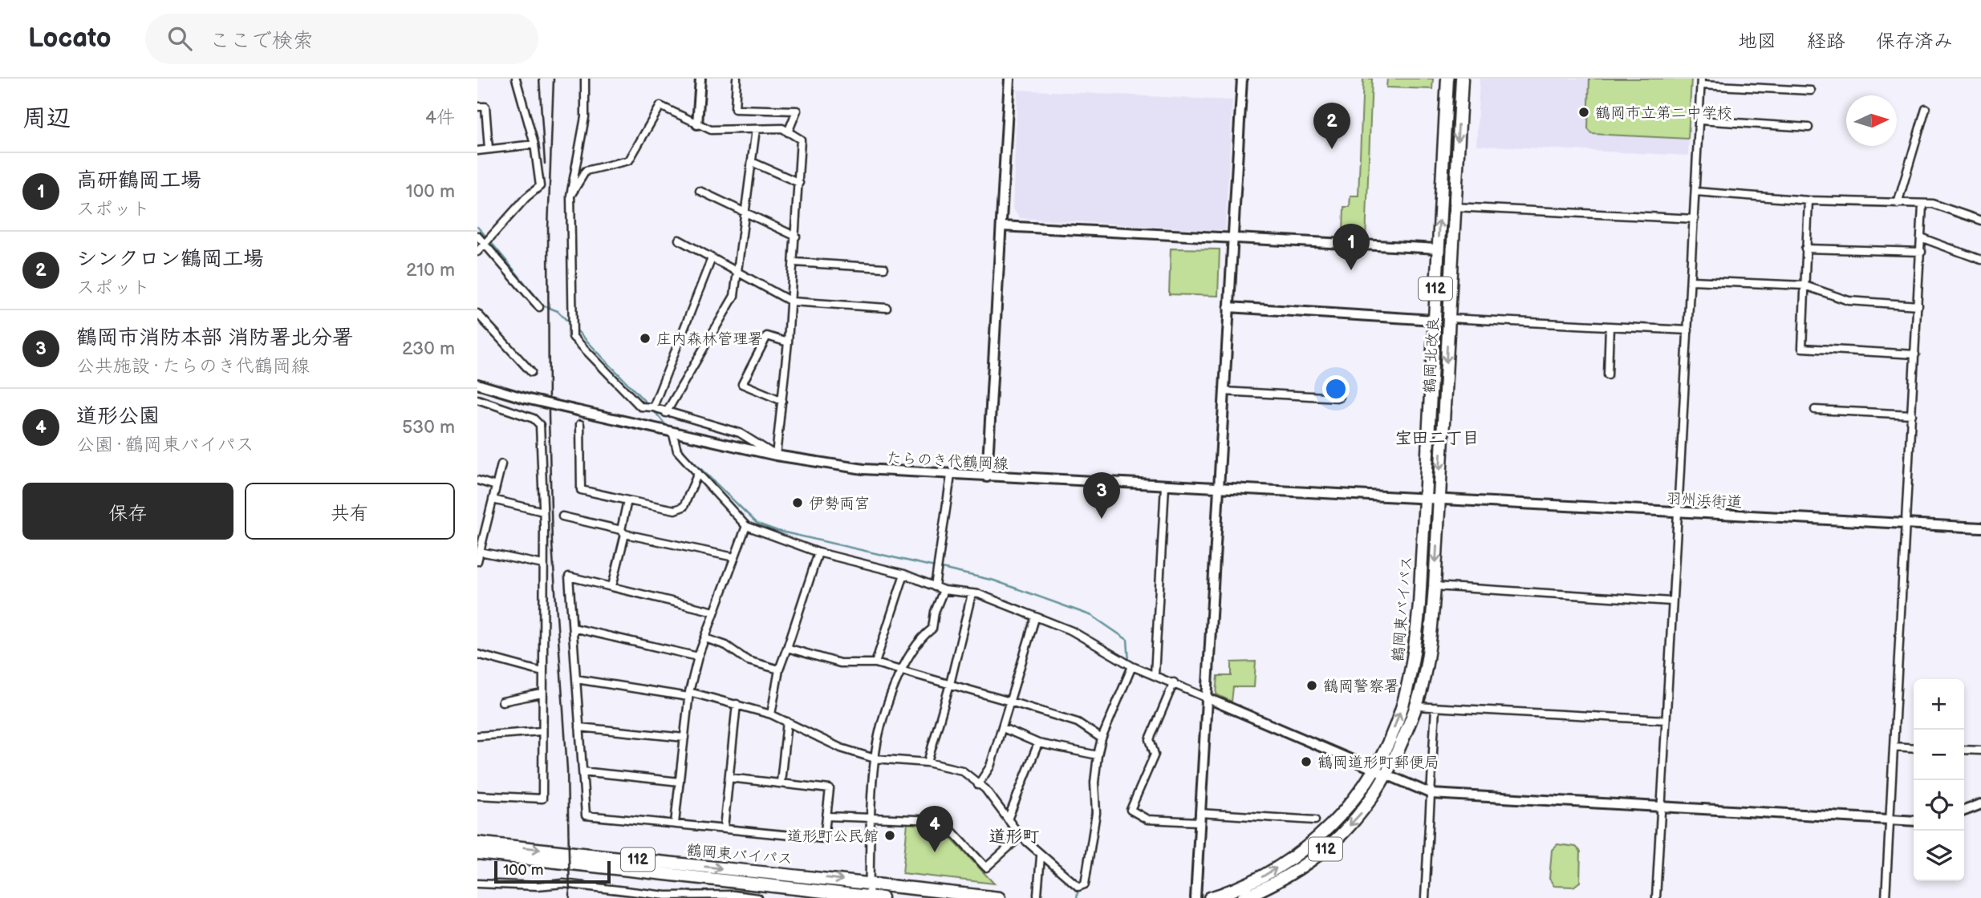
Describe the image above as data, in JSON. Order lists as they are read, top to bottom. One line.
{"streets":{"highway":["112","鶴岡北改良","鶴岡東バイパス"],"street":["たらのき代鶴岡線","羽州浜街道"]},"crossings":[["鶴岡北改良","たらのき代鶴岡線"],["鶴岡北改良","羽州浜街道"],["鶴岡北改良","鶴岡東バイパス"],["たらのき代鶴岡線","羽州浜街道"],["たらのき代鶴岡線","鶴岡東バイパス"],["羽州浜街道","鶴岡東バイパス"]],"districts":["宝田二丁目","道形町"],"places":["鶴岡市立第二中学校","庄内森林管理署","伊勢両宮","鶴岡警察署","鶴岡道形町郵便局","道形町公民館"],"scale_bar":"100 m","north":"right","page":{"header":"Locato","search":"ここで検索","nav":["地図","経路","保存済み"],"heading":["周辺","4件"],"pins":["2","1","3","4"],"list":[{"mark":"1","name":"高研鶴岡工場","note":"スポット","value":"100 m"},{"mark":"2","name":"シンクロン鶴岡工場","note":"スポット","value":"210 m"},{"mark":"3","name":"鶴岡市消防本部 消防署北分署","note":"公共施設 · たらのき代鶴岡線","value":"230 m"},{"mark":"4","name":"道形公園","note":"公園 · 鶴岡東バイパス","value":"530 m"}],"buttons":["保存","共有"],"map_buttons":["+","−"],"scale":"100 m"}}
